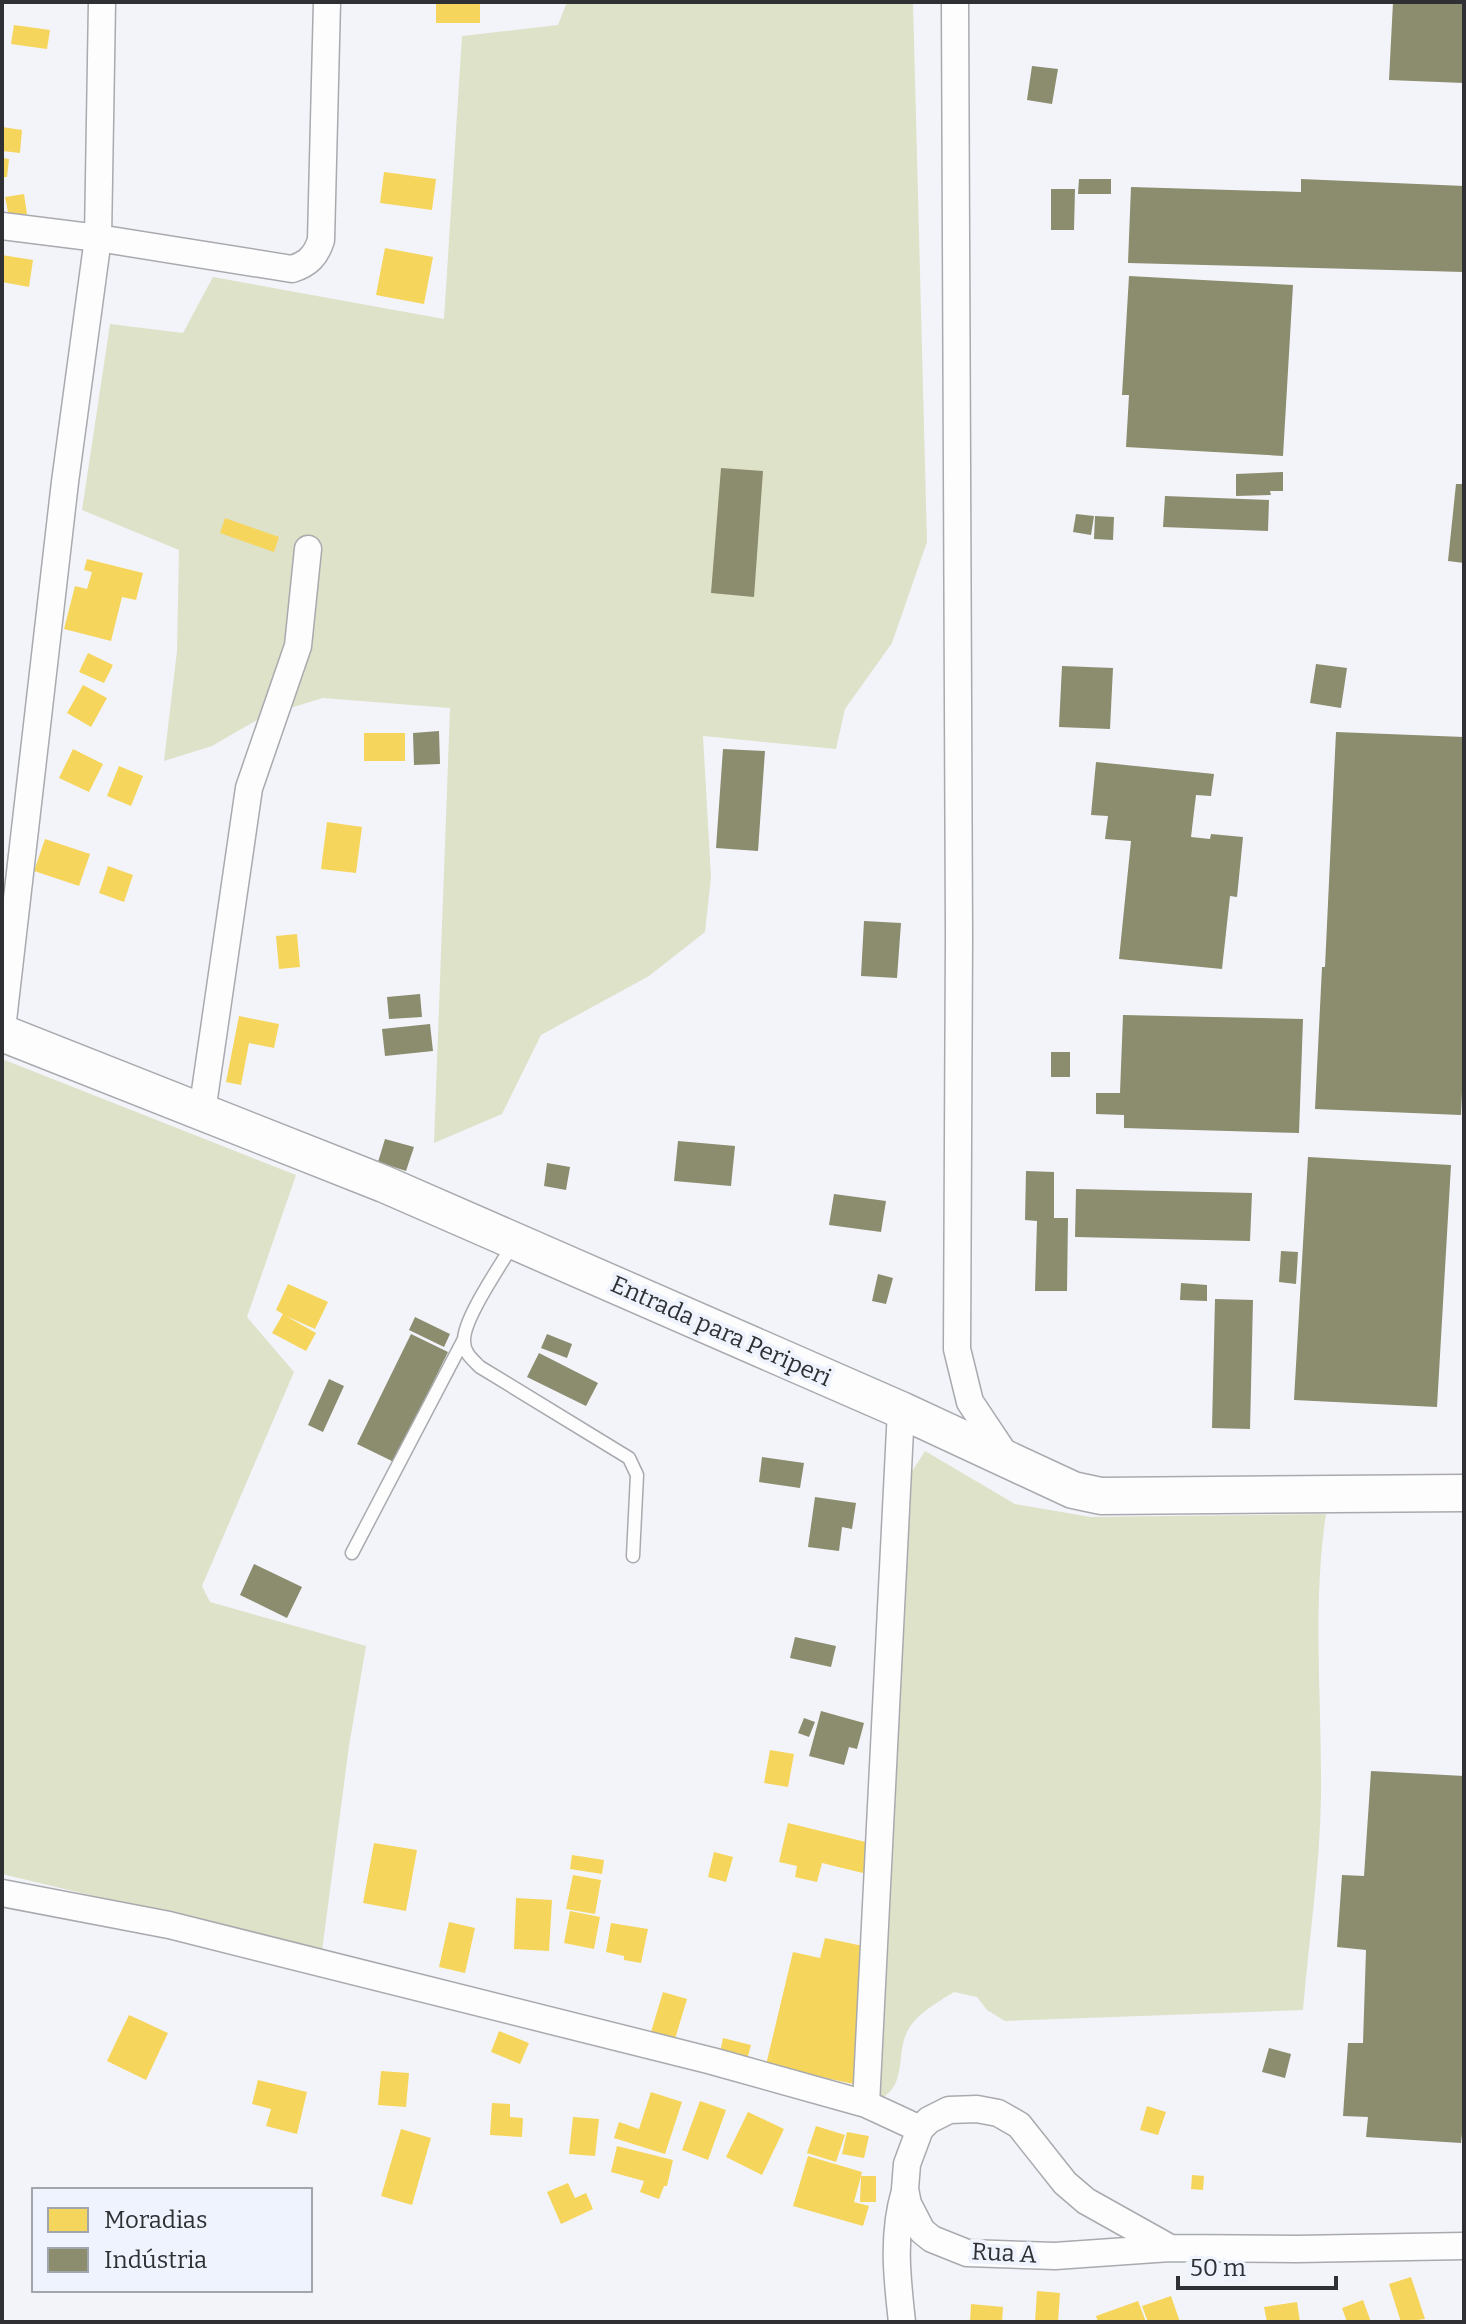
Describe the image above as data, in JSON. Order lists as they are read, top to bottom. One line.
{"streets":{"main road":["Entrada para Periperi"],"street":["Rua A"]},"legend":["Moradias","Indústria"],"scale_bar":"50 m"}
